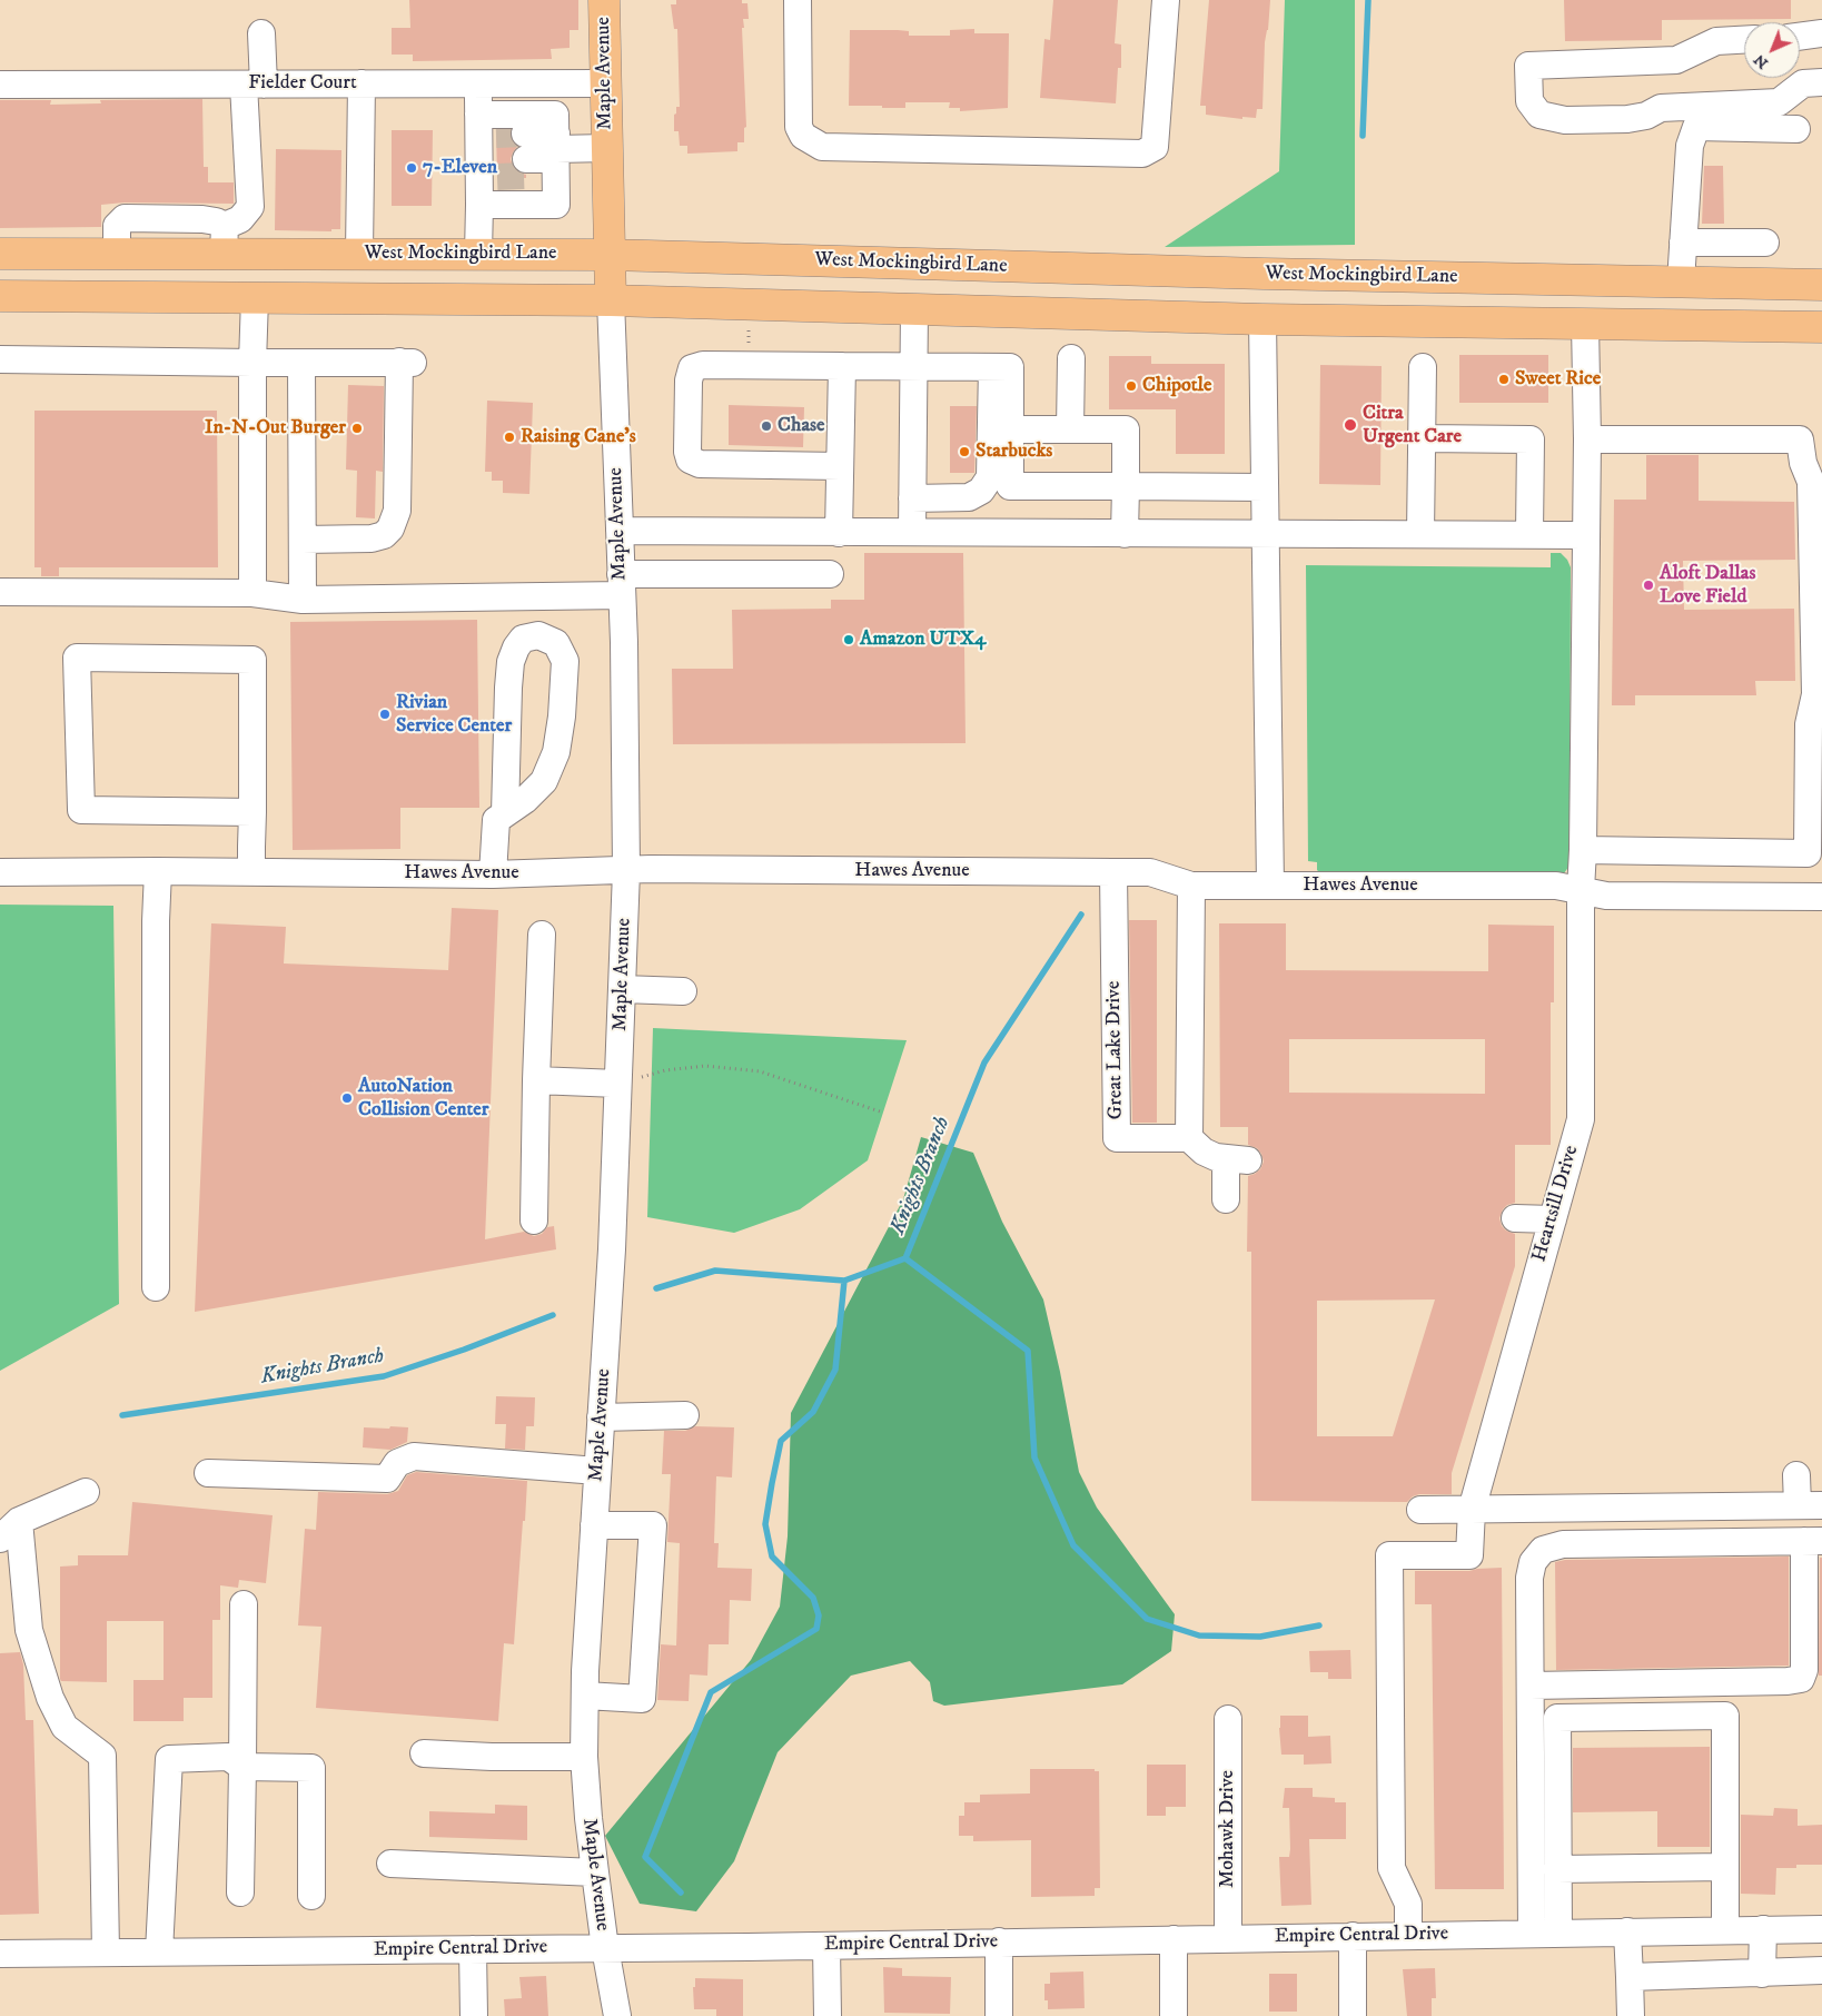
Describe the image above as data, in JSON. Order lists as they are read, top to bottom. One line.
{"streets":{"main road":["Maple Avenue","West Mockingbird Lane"],"street":["Fielder Court","Hawes Avenue","Great Lake Drive","Heartsill Drive","Mohawk Drive","Empire Central Drive"]},"crossings":[["Maple Avenue","Fielder Court"],["Maple Avenue","West Mockingbird Lane"],["Maple Avenue","Hawes Avenue"],["Maple Avenue","Empire Central Drive"],["Hawes Avenue","Great Lake Drive"],["Hawes Avenue","Heartsill Drive"],["Heartsill Drive","Empire Central Drive"],["Mohawk Drive","Empire Central Drive"]],"water":["Knights Branch"],"places":["7-Eleven","Sweet Rice","Chipotle","Citra Urgent Care","Chase","In-N-Out Burger","Raising Cane's","Starbucks","Aloft Dallas Love Field","Amazon UTX4","Rivian Service Center","AutoNation Collision Center"],"north":"bottom left"}
